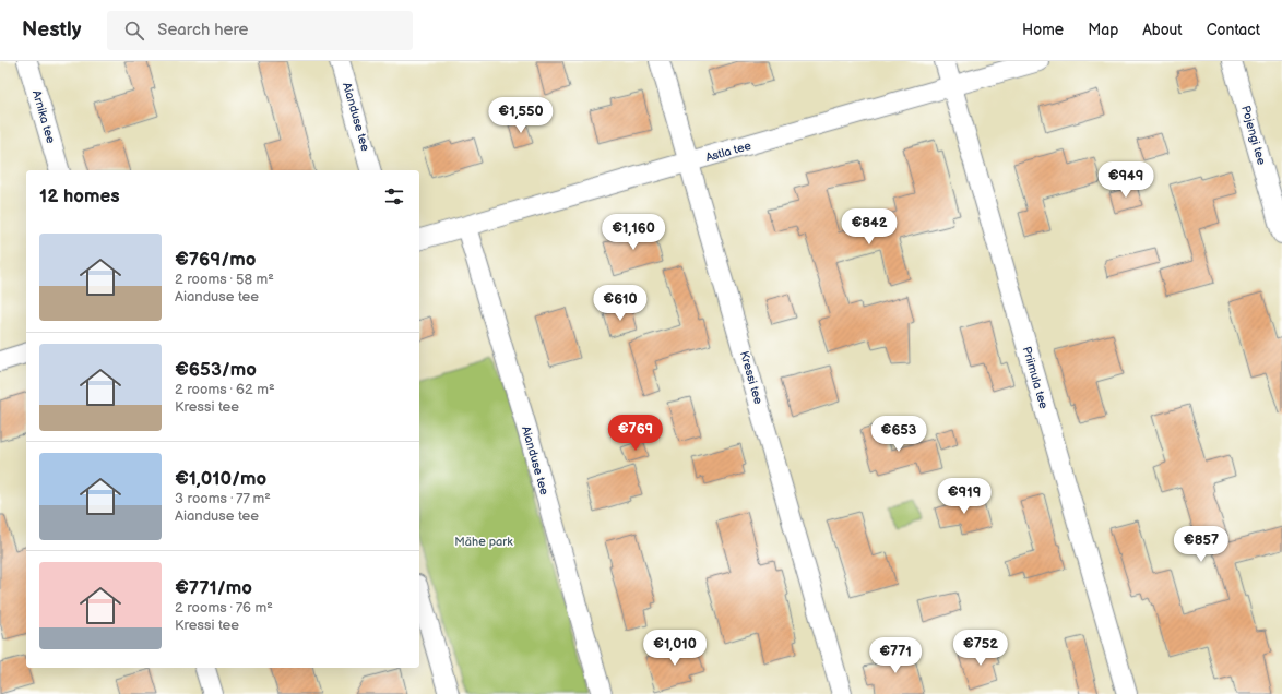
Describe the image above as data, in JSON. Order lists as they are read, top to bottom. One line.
{"streets":{"street":["Arnika tee","Aianduse tee","Pojengi tee","Astla tee","Kressi tee","Priimula tee"]},"crossings":[["Aianduse tee","Astla tee"],["Astla tee","Kressi tee"],["Astla tee","Priimula tee"]],"parks":["Mähe park"],"page":{"header":"Nestly","search":"Search here","nav":["Home","Map","About","Contact"],"price":["€1,550","€949","€842","€1,160","€610","€769","€653","€919","€857","€1,010","€752","€771"],"heading":"12 homes","list":[{"name":"€769/mo","note":"2 rooms · 58 m² · Aianduse tee"},{"name":"€653/mo","note":"2 rooms · 62 m² · Kressi tee"},{"name":"€1,010/mo","note":"3 rooms · 77 m² · Aianduse tee"},{"name":"€771/mo","note":"2 rooms · 76 m² · Kressi tee"}]}}
